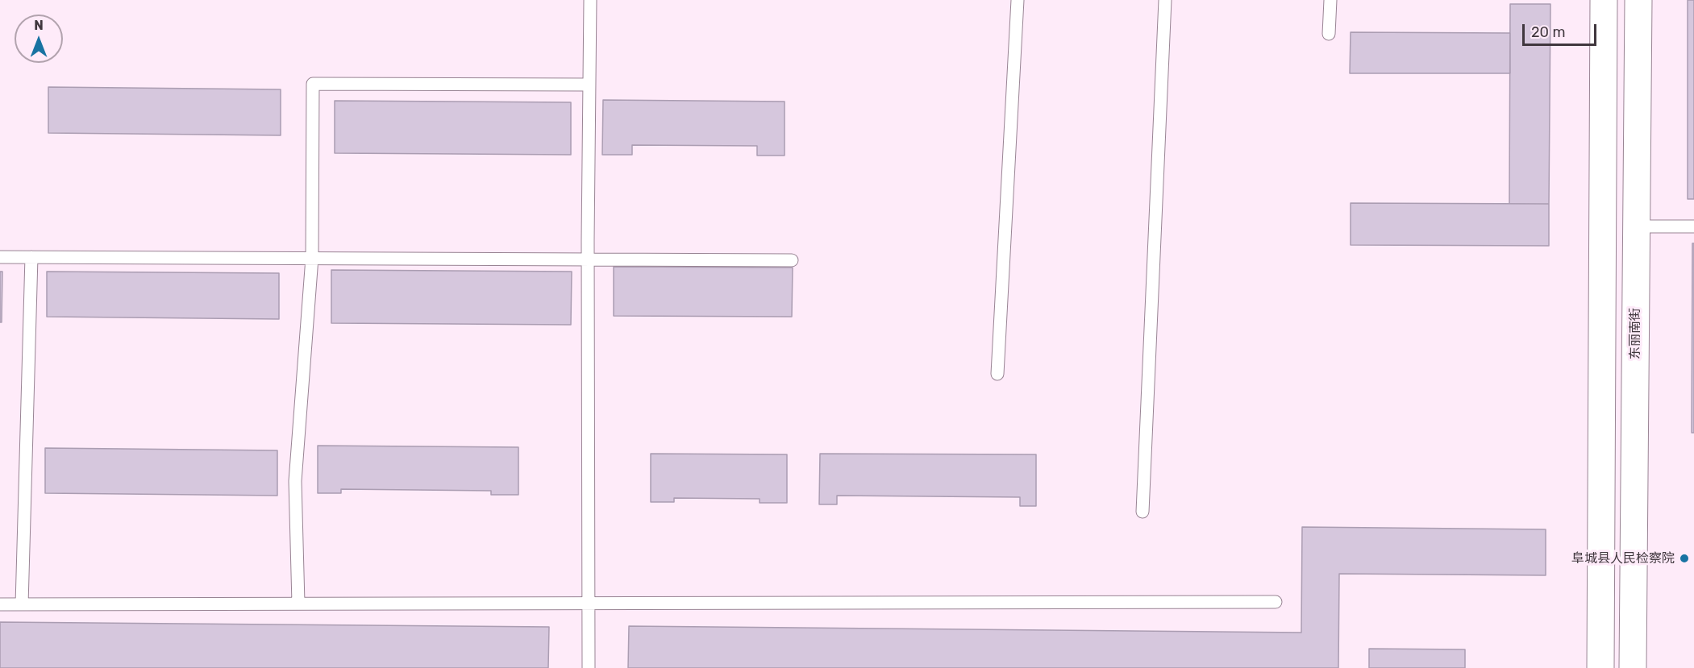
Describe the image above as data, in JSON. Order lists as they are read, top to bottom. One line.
{"streets":{"street":["东丽南街"]},"places":["阜城县人民检察院"],"scale_bar":"20 m","north":"top"}
